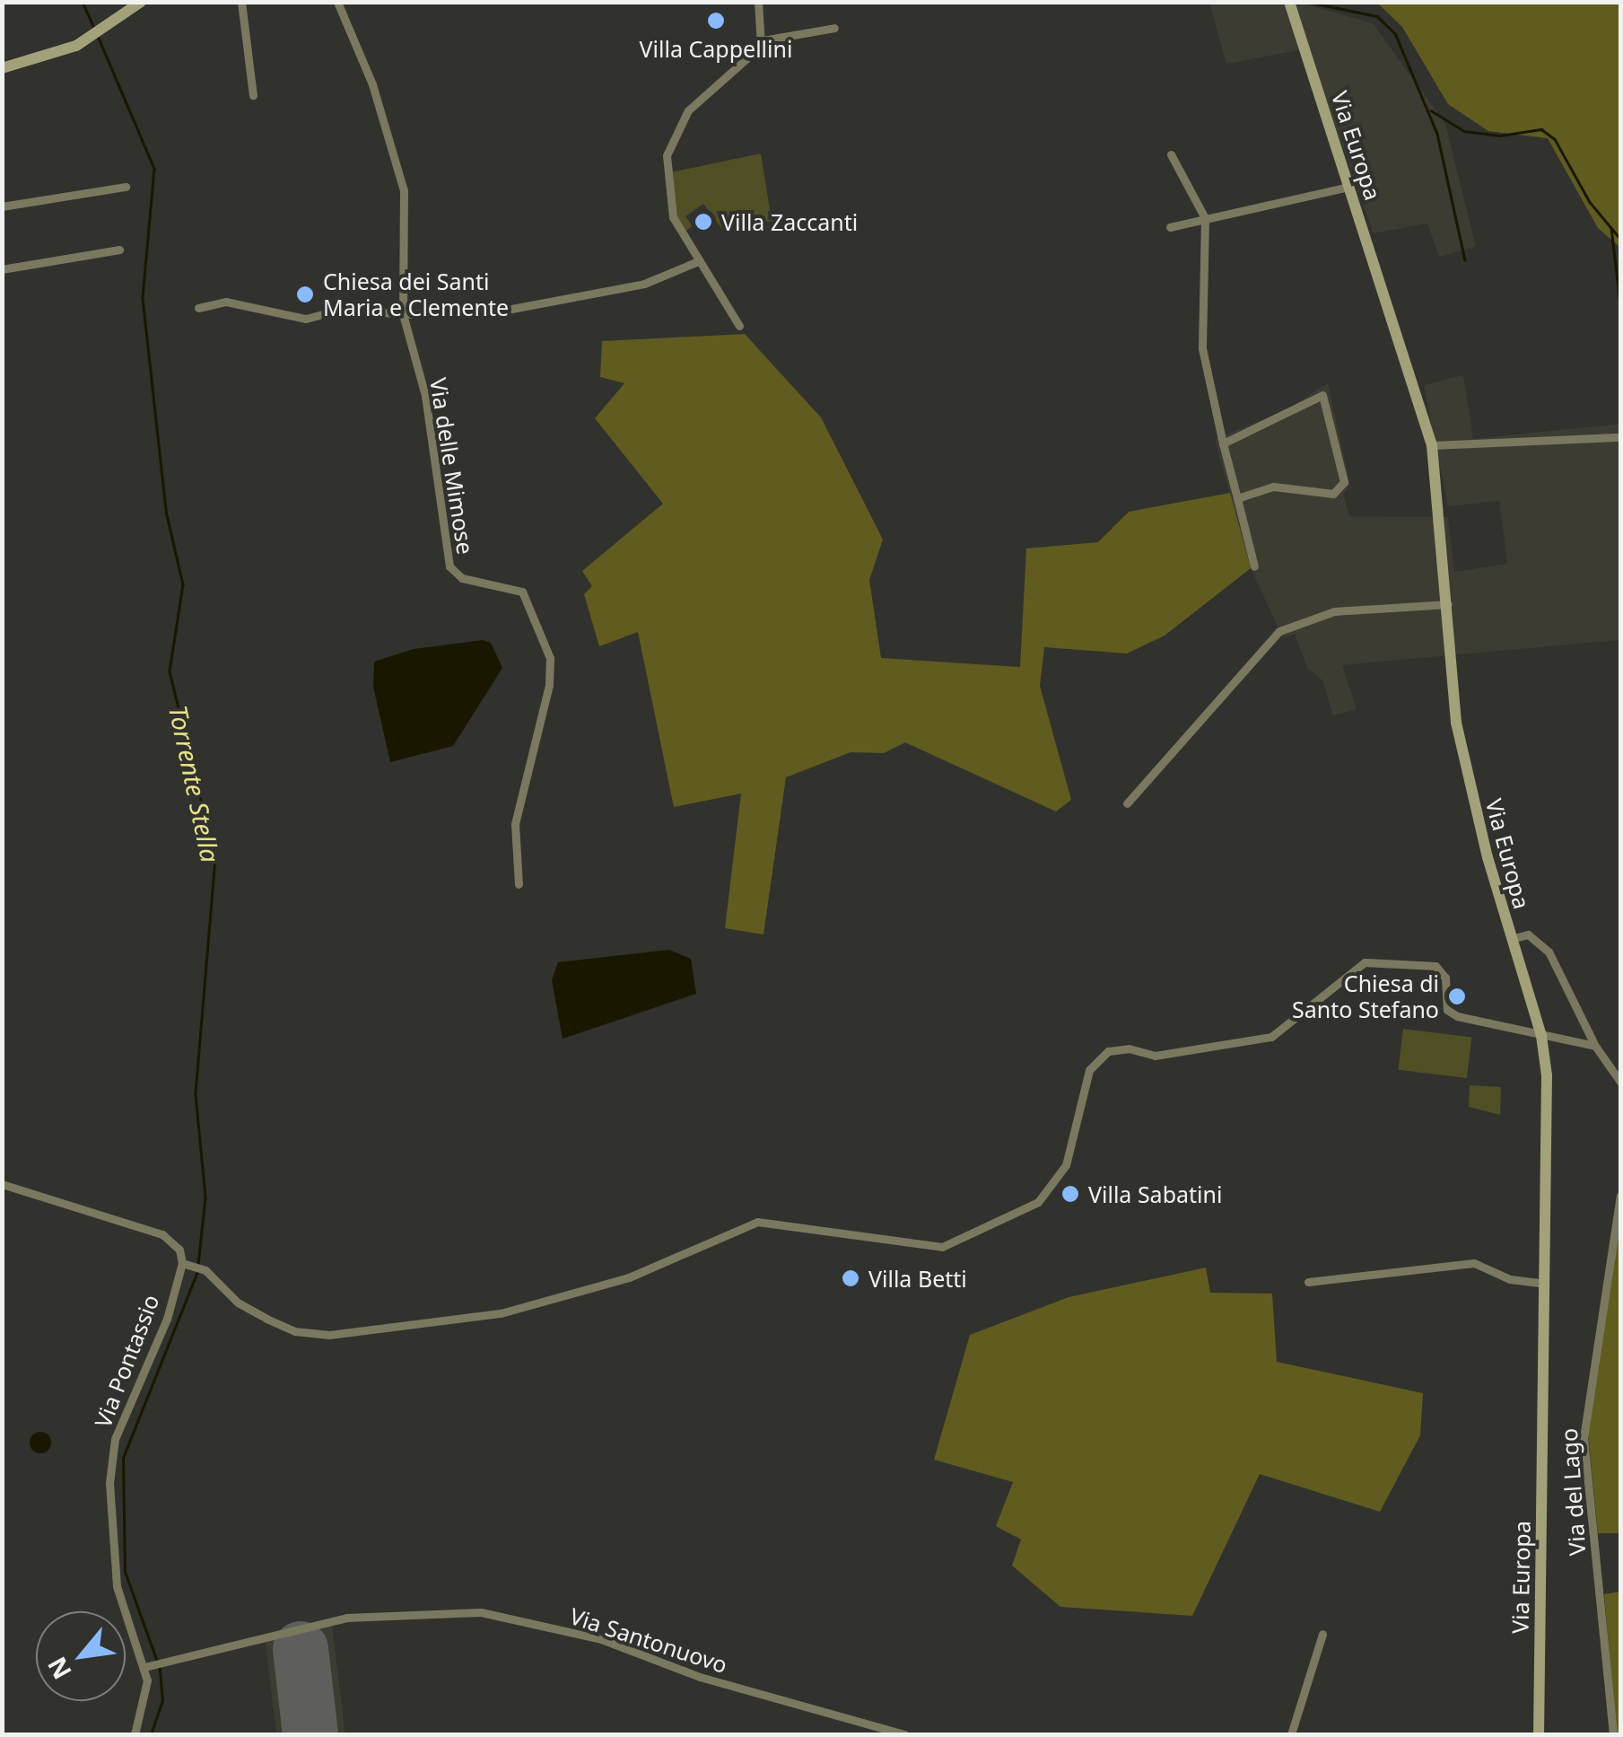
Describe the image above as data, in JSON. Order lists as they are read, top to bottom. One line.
{"streets":{"main road":["Via Europa"],"street":["Via delle Mimose","Via Pontassio","Via del Lago","Via Santonuovo"]},"crossings":[["Via Pontassio","Via Santonuovo"]],"water":["Torrente Stella"],"places":["Villa Cappellini","Villa Zaccanti","Chiesa dei Santi Maria e Clemente","Chiesa di Santo Stefano","Villa Sabatini","Villa Betti"],"north":"bottom left"}
